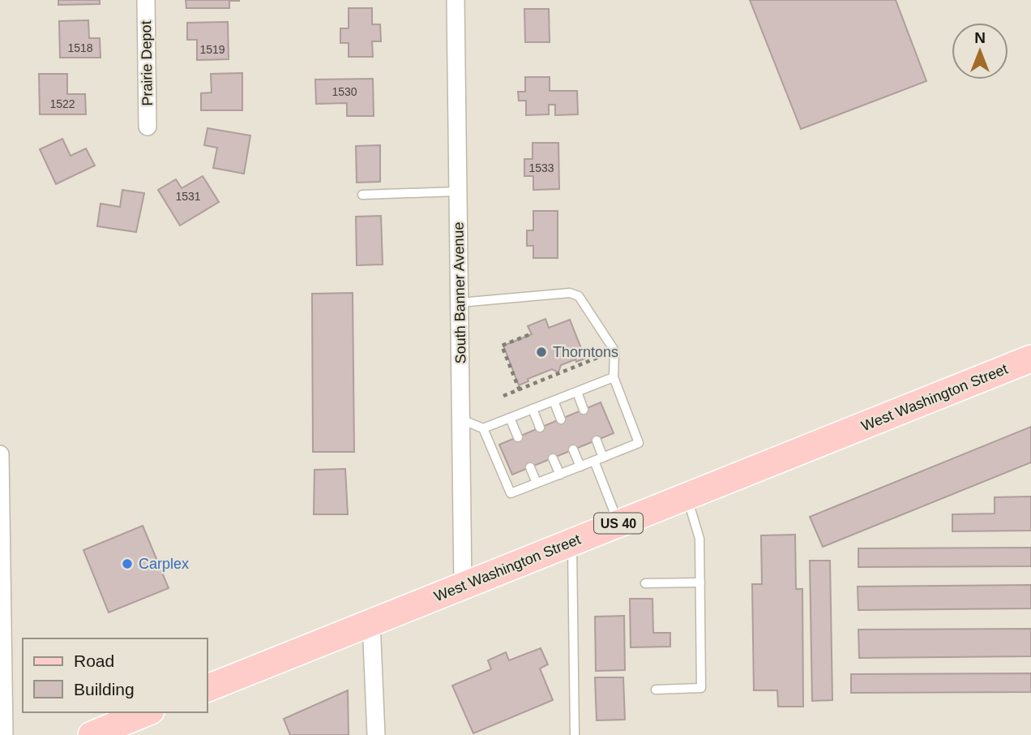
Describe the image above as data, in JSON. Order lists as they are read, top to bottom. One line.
{"streets":{"main road":["West Washington Street","US 40"],"street":["Prairie Depot","South Banner Avenue"]},"crossings":[["South Banner Avenue","West Washington Street"]],"places":["Thorntons","Carplex"],"house_numbers":["1518","1519","1530","1522","1533","1531"],"legend":["Road","Building"],"north":"top"}
